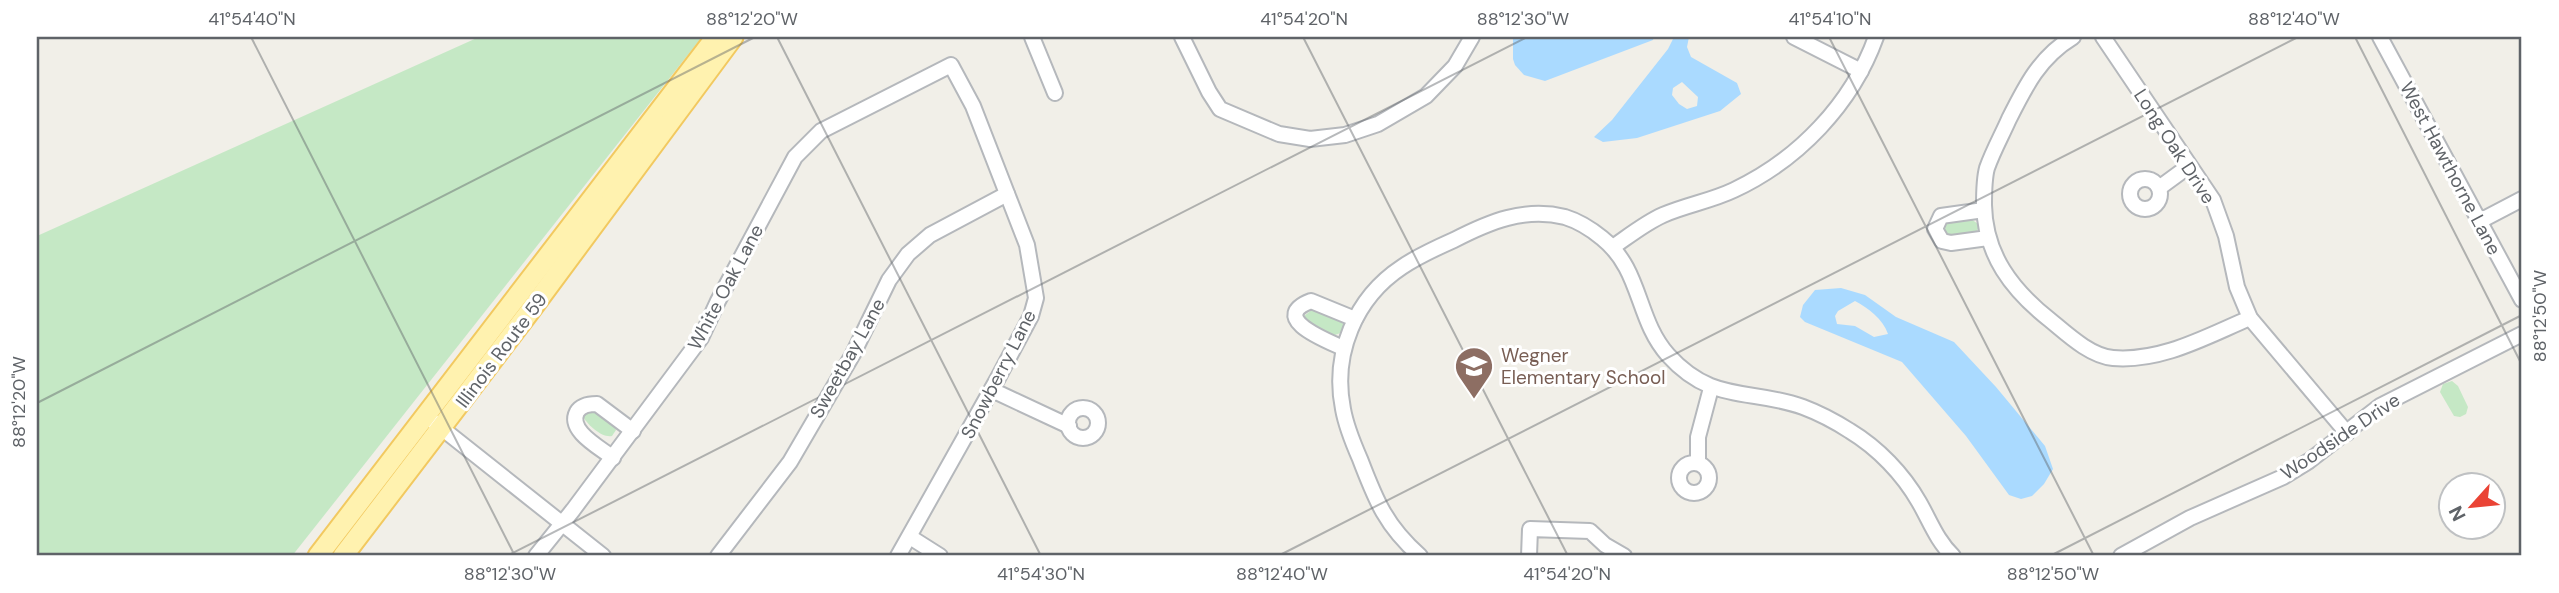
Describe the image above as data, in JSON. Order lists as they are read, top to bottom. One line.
{"streets":{"main road":["Illinois Route 59"],"street":["Long Oak Drive","West Hawthorne Lane","White Oak Lane","Sweetbay Lane","Snowberry Lane","Woodside Drive"]},"crossings":[["Long Oak Drive","Woodside Drive"],["White Oak Lane","Snowberry Lane"],["Sweetbay Lane","Snowberry Lane"]],"places":{"school or university":["Wegner Elementary School"]},"north":"bottom left","coordinates":["41°54'40\"N","88°12'20\"W","41°54'20\"N","88°12'30\"W","41°54'10\"N","88°12'40\"W","88°12'50\"W","41°54'30\"N"]}
